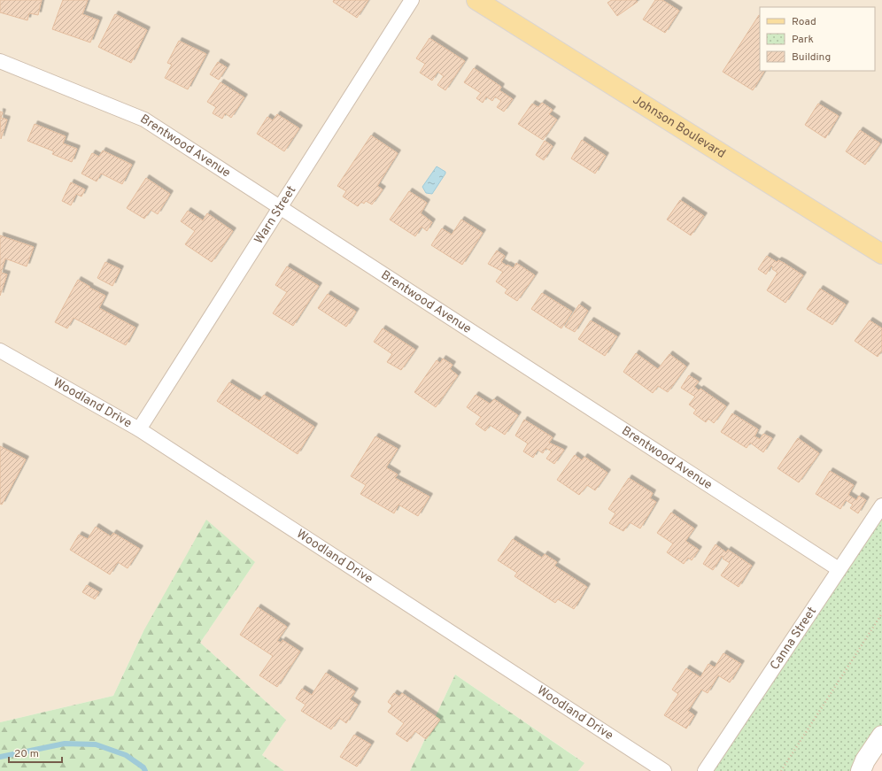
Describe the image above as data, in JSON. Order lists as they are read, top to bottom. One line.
{"streets":{"main road":["Johnson Boulevard"],"street":["Brentwood Avenue","Warn Street","Woodland Drive","Canna Street"]},"crossings":[["Brentwood Avenue","Warn Street"],["Brentwood Avenue","Canna Street"],["Warn Street","Woodland Drive"]],"legend":["Road","Park","Building"],"scale_bar":"20 m"}
